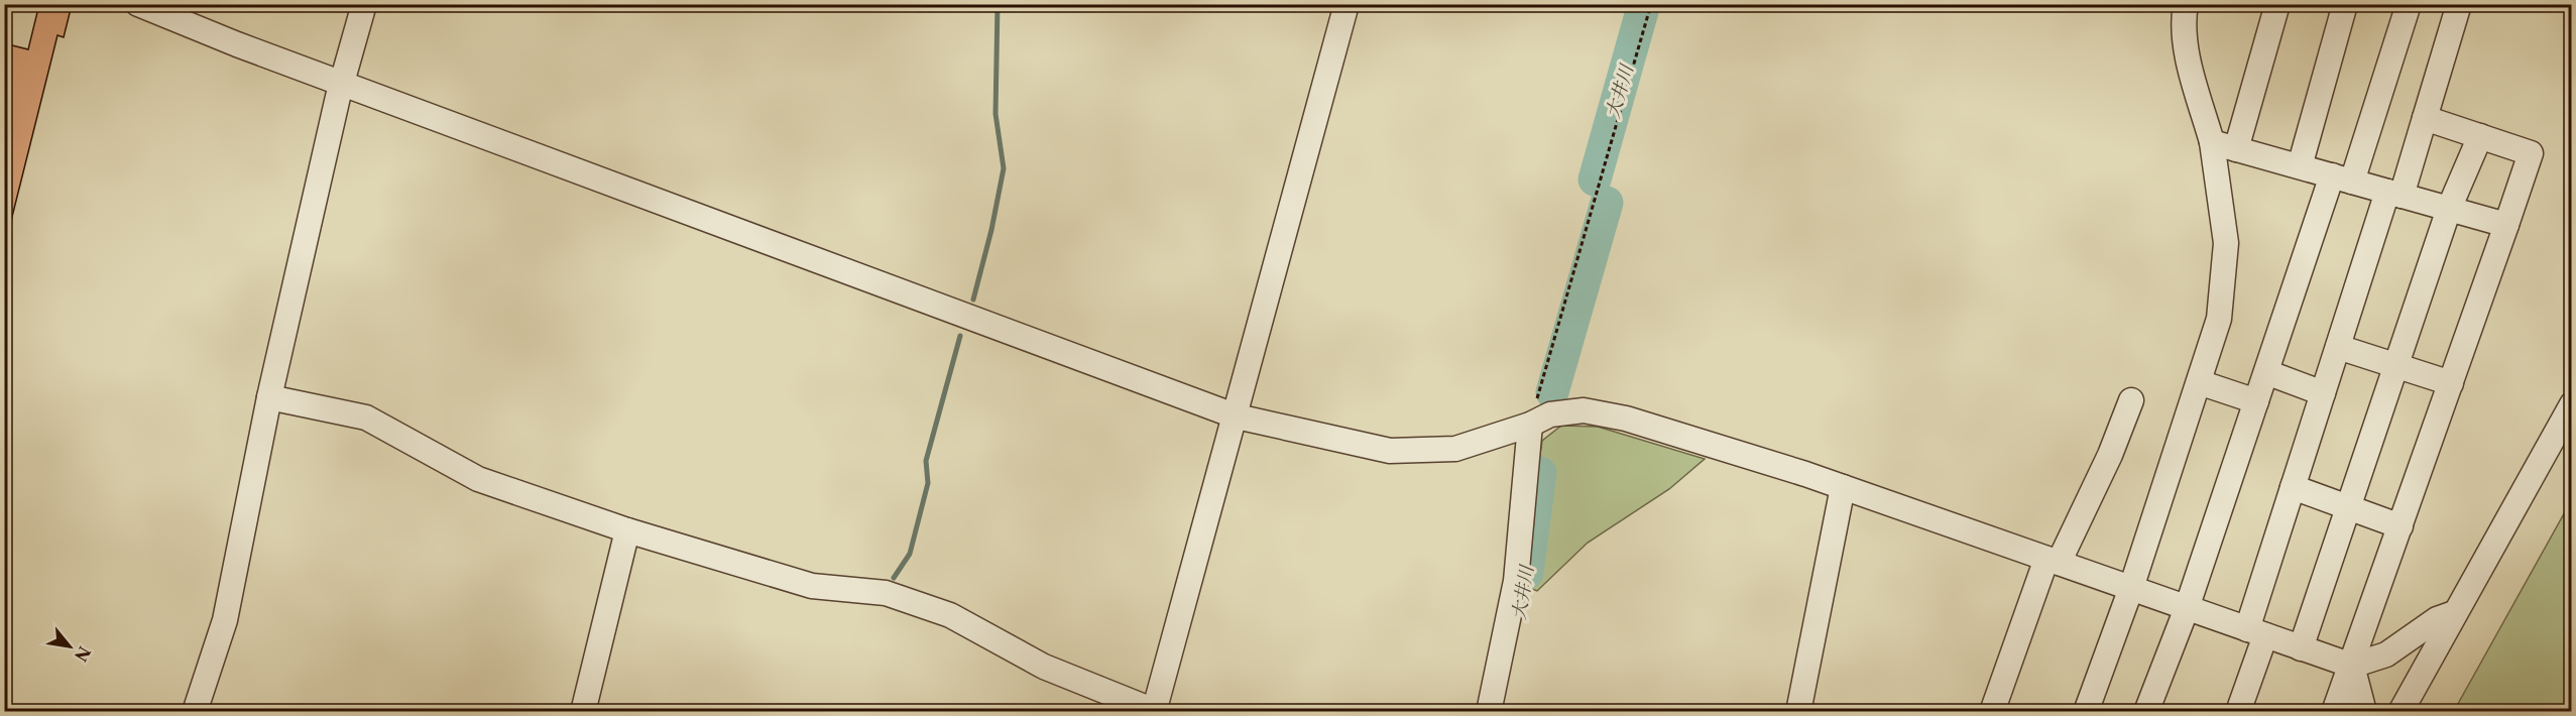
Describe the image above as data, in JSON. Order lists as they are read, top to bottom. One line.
{"water":["大井川"],"north":"bottom right"}
